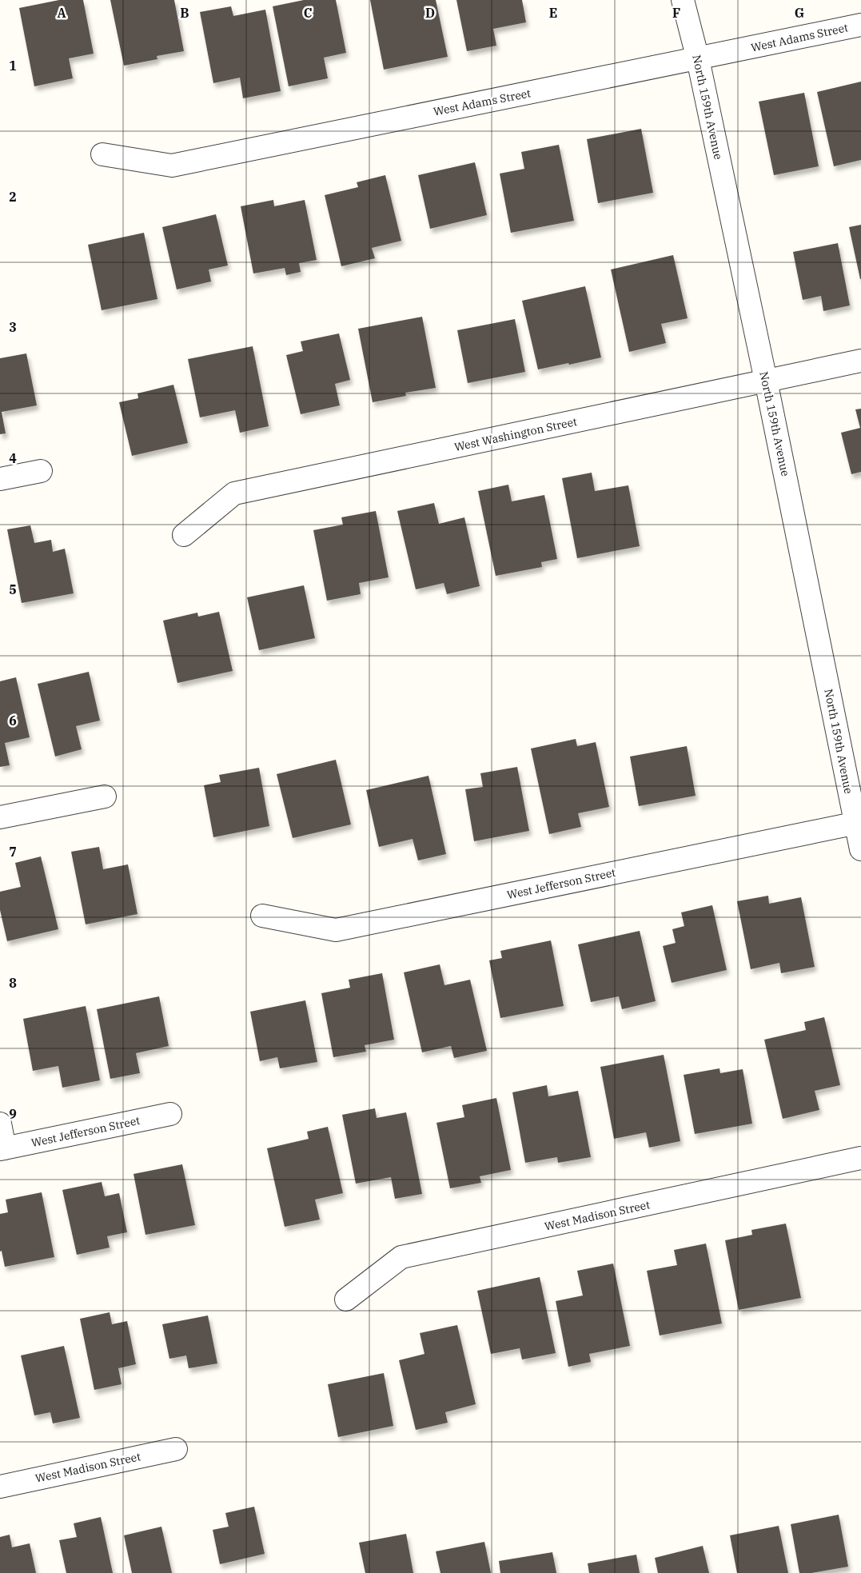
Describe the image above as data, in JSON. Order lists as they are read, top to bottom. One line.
{"streets":{"street":["West Adams Street","North 159th Avenue","West Washington Street","West Jefferson Street","West Madison Street"]},"crossings":[["West Adams Street","North 159th Avenue"],["North 159th Avenue","West Washington Street"],["North 159th Avenue","West Jefferson Street"]],"grid":{"columns":["A","B","C","D","E","F","G"],"rows":["1","2","3","4","5","6","7","8","9"]}}
